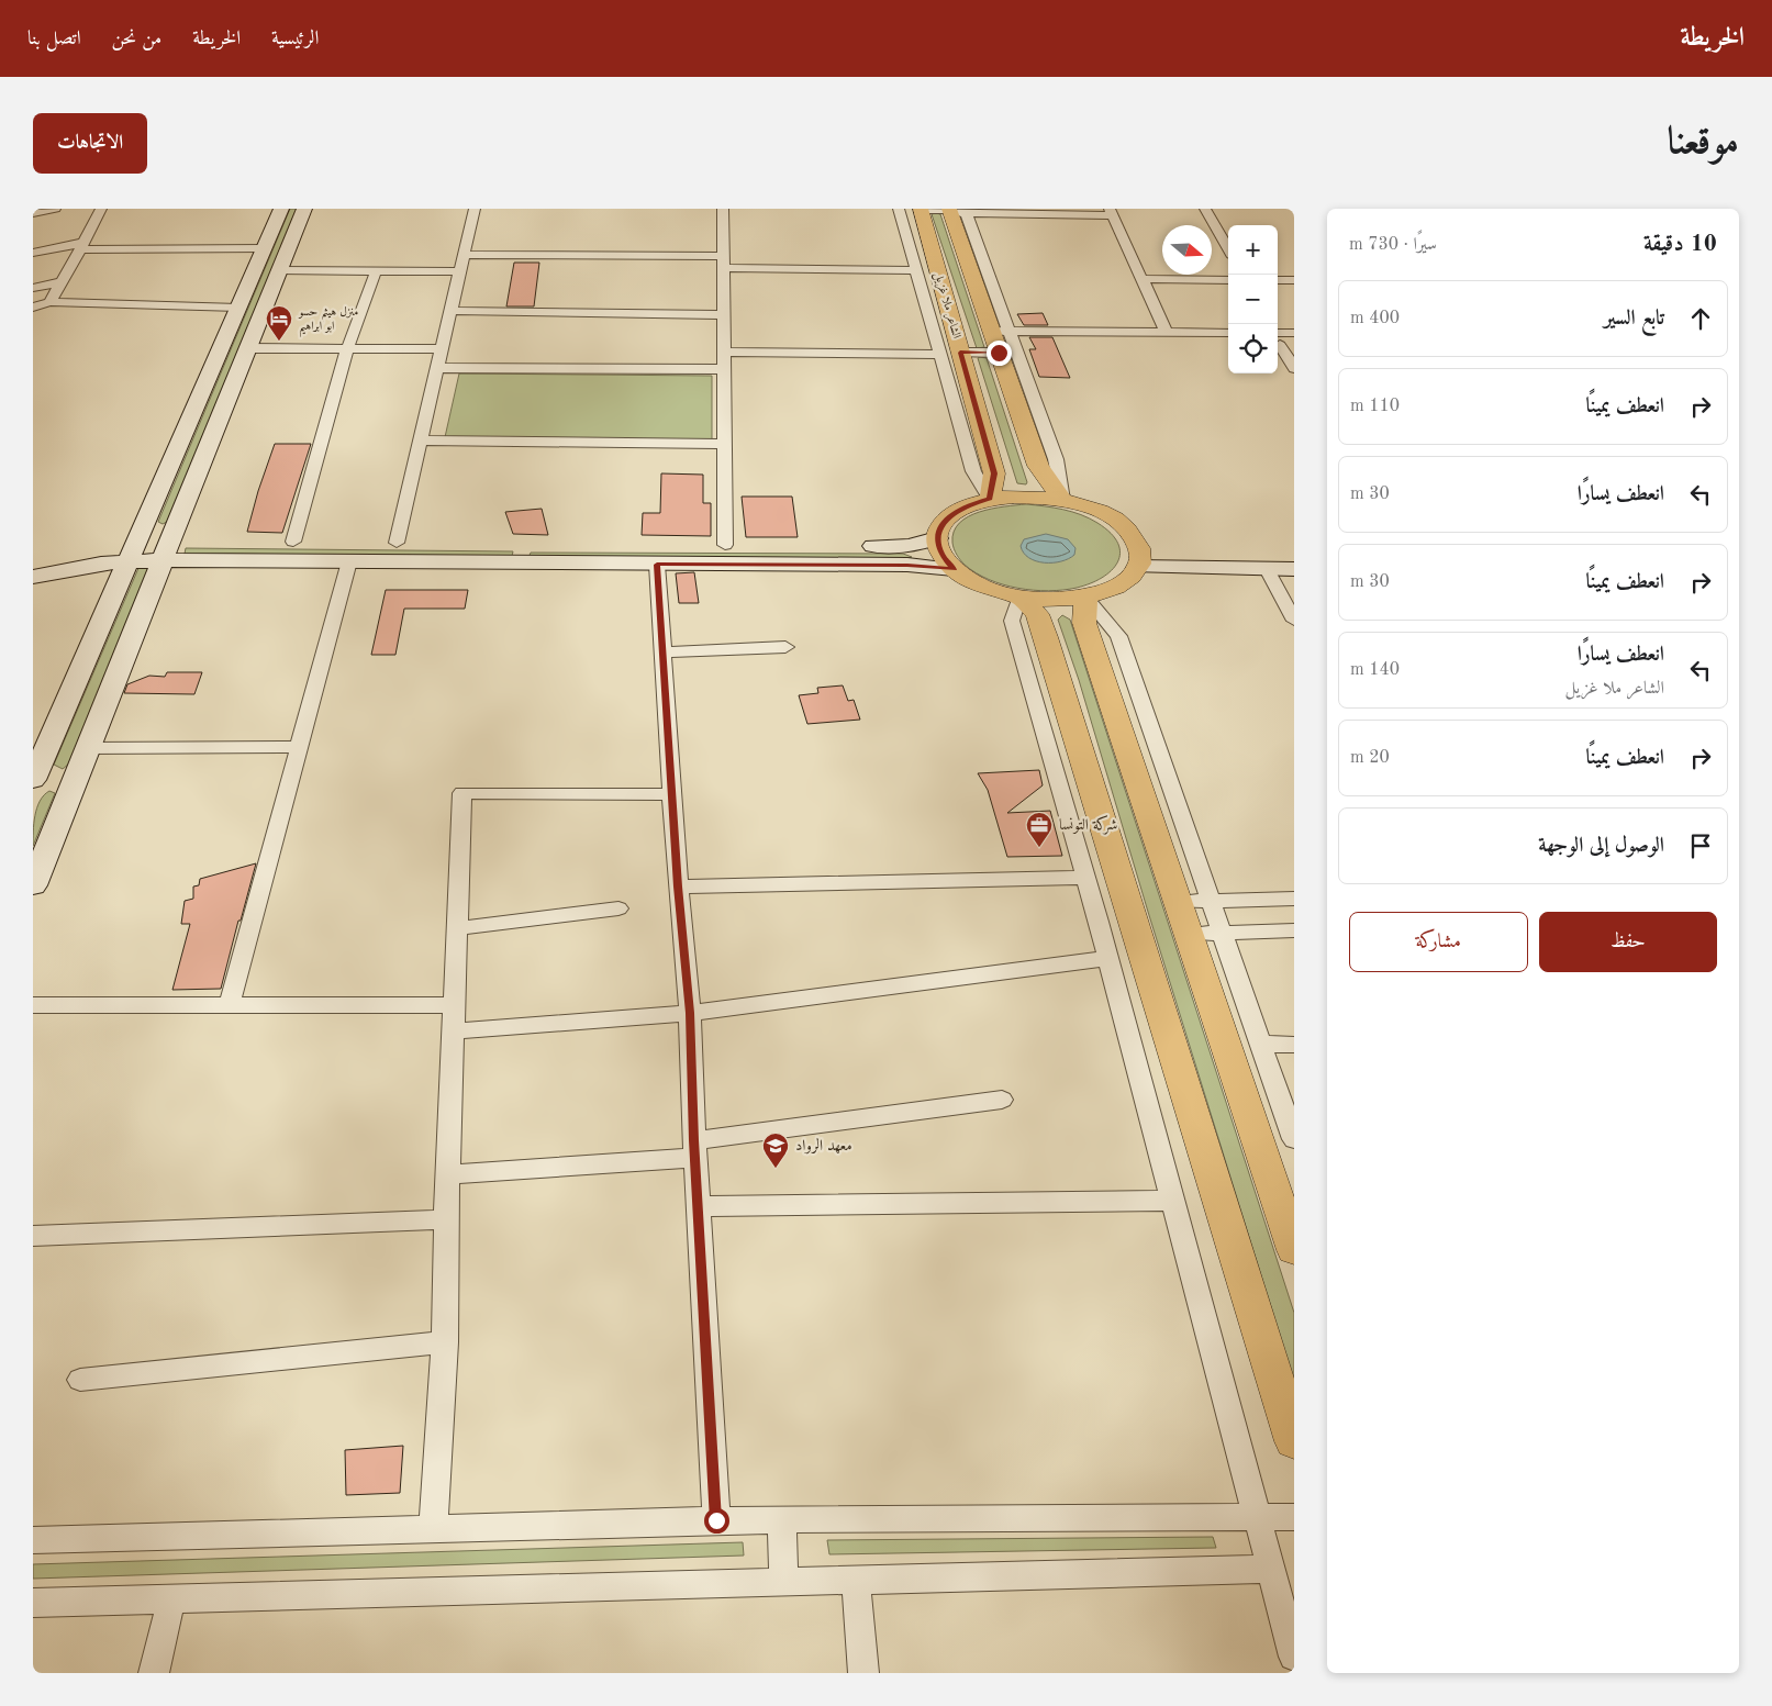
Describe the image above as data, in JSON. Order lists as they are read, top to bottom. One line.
{"streets":{"main road":["الشاعر ملا غزيل"]},"places":{"hotel":["منزل هيثم حسو ابو ابراهيم"],"office":["شركة التونسا"],"school or university":["معهد الرواد"]},"north":"right","page":{"header":"الخريطة","nav":["الرئيسية","الخريطة","من نحن","اتصل بنا"],"title":"موقعنا","buttons":["الاتجاهات",["حفظ","مشاركة"]],"heading":["10 دقيقة","سيرًا · 730 m"],"map_buttons":["+","−"],"list":[["تابع السير","400 m"],["انعطف يمينًا","110 m"],["انعطف يسارًا","30 m"],["انعطف يمينًا","30 m"],["انعطف يسارًا","الشاعر ملا غزيل","140 m"],["انعطف يمينًا","20 m"],"الوصول إلى الوجهة"]}}
